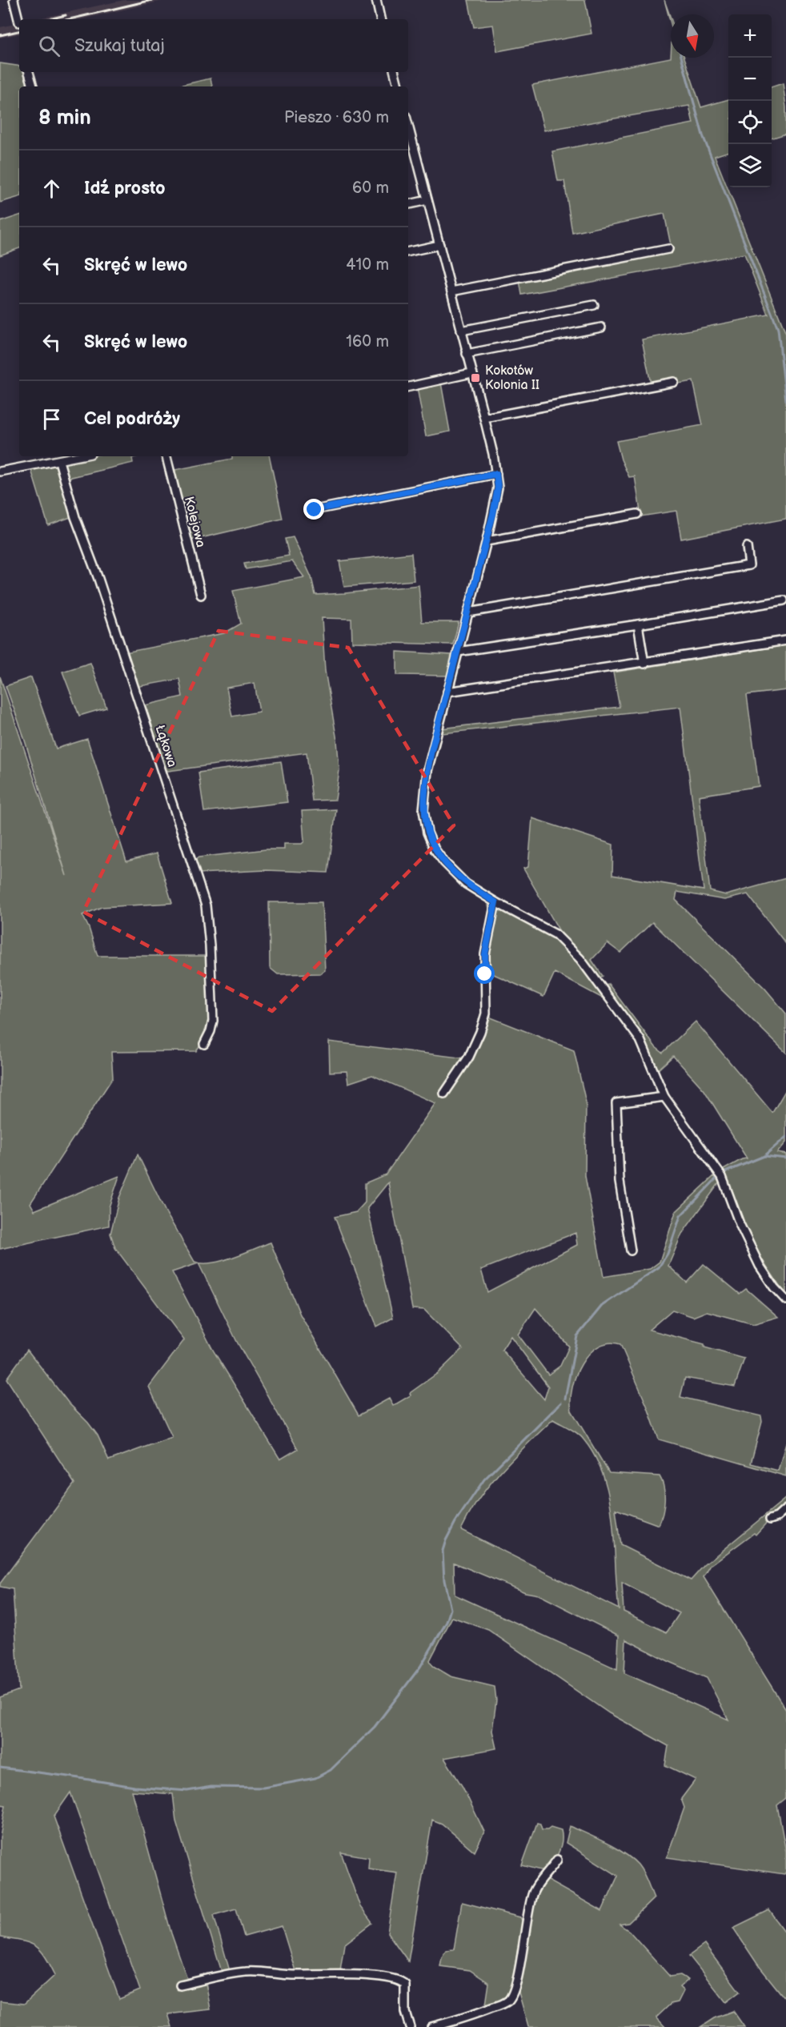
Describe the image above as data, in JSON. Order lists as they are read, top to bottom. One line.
{"streets":{"street":["Kolejowa","Łąkowa"]},"places":{"transit":["Kokotów Kolonia II"]},"north":"bottom","page":{"map_buttons":["+","−"],"search":"Szukaj tutaj","heading":["8 min","Pieszo · 630 m"],"list":[["Idź prosto","60 m"],["Skręć w lewo","410 m"],["Skręć w lewo","160 m"],"Cel podróży"]}}
